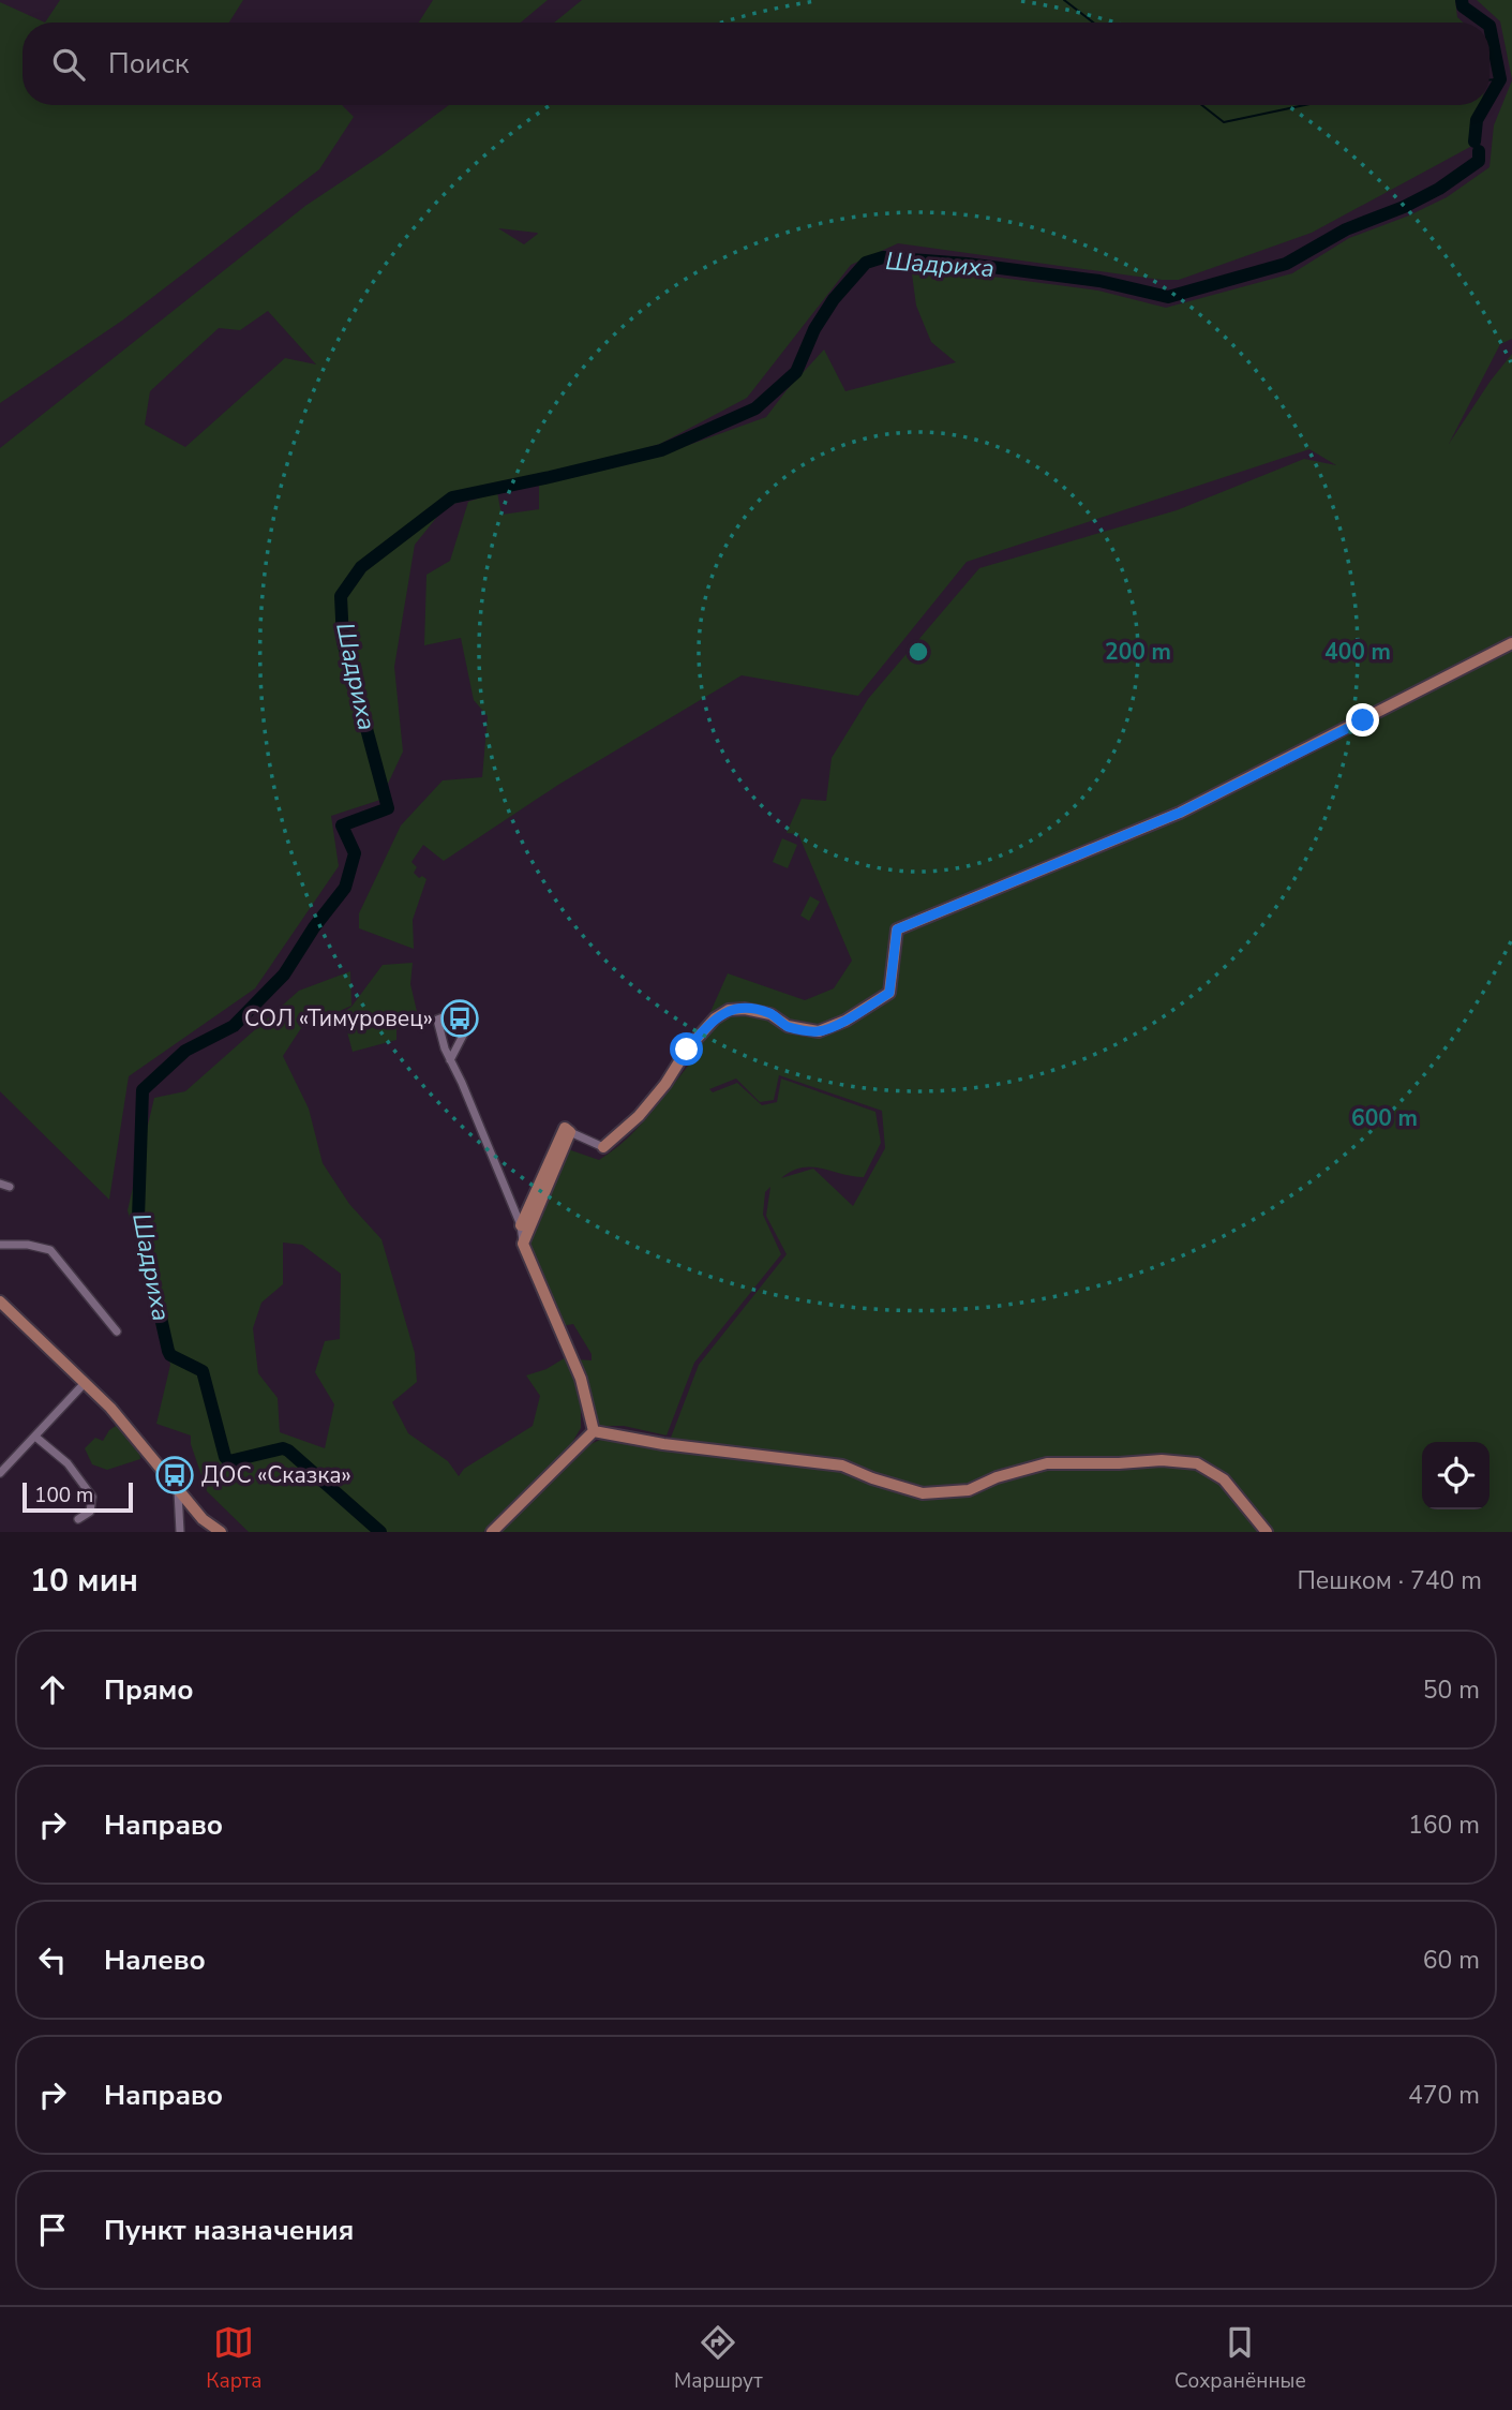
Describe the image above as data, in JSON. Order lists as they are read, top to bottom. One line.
{"water":["Шадриха"],"places":{"bus stop":["СОЛ «Тимуровец»","ДОС «Сказка»"]},"scale_bar":"100 m","page":{"search":"Поиск","scale":"100 m","heading":["10 мин","Пешком · 740 m"],"list":[["Прямо","50 m"],["Направо","160 m"],["Налево","60 m"],["Направо","470 m"],"Пункт назначения"],"nav":["Карта","Маршрут","Сохранённые"]},"rings":["200 m","400 m","600 m"]}
